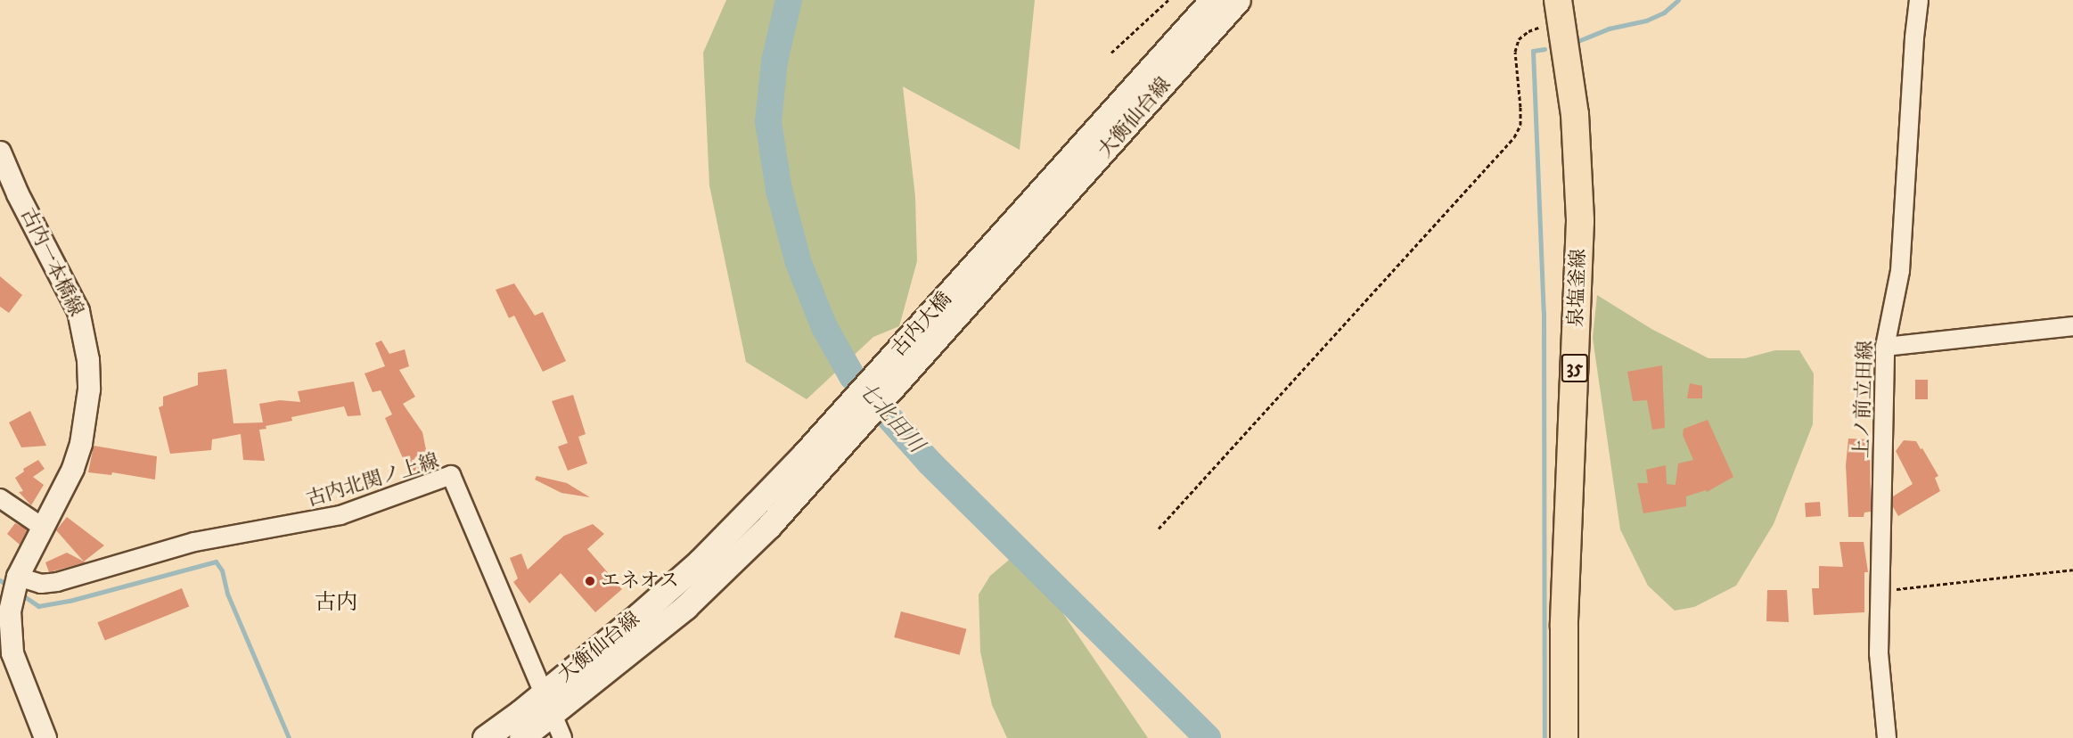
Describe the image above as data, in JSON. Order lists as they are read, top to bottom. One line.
{"streets":{"main road":["大衡仙台線","泉塩釜線","古内大橋","35"],"street":["古内一本橋線","上ノ前立田線","古内北関ノ上線"]},"crossings":[["大衡仙台線","古内大橋"],["大衡仙台線","古内北関ノ上線"],["古内一本橋線","古内北関ノ上線"]],"districts":["古内"],"water":["七北田川"],"places":["エネオス"]}
